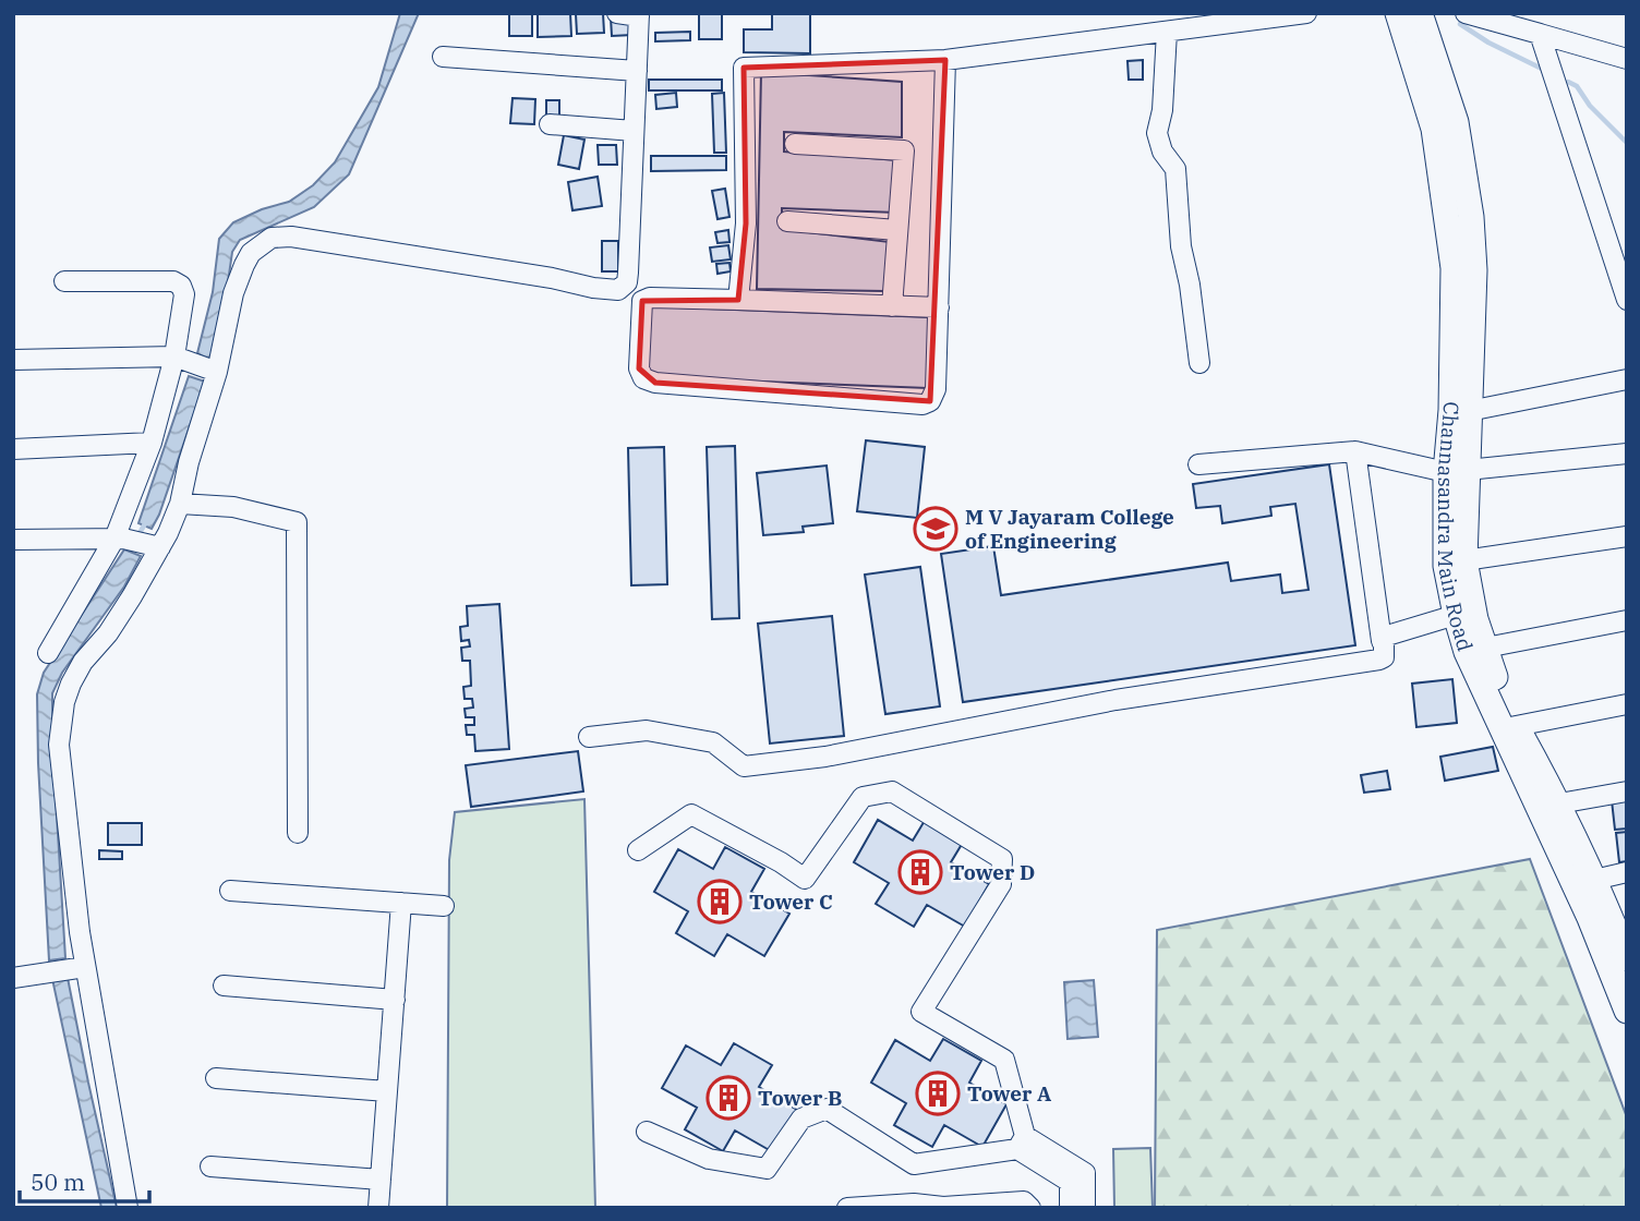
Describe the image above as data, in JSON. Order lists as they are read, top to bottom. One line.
{"streets":{"main road":["Channasandra Main Road"]},"places":{"school or university":["M V Jayaram College of Engineering"],"building":["Tower D","Tower C","Tower A","Tower B"]},"scale_bar":"50 m"}
